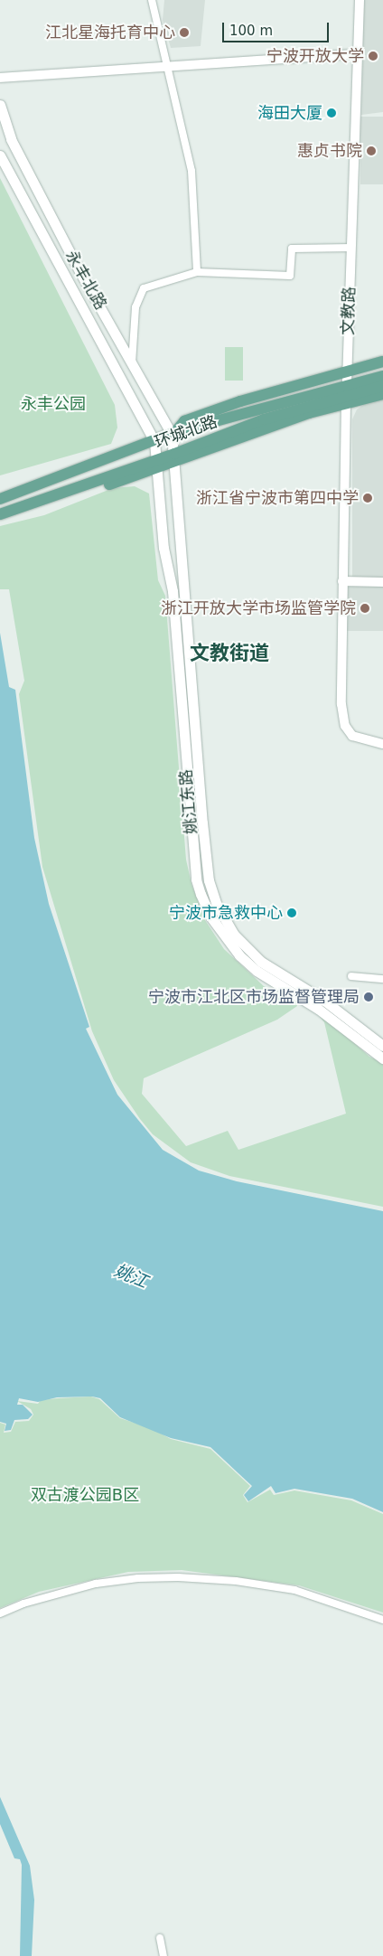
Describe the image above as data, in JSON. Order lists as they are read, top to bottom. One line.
{"streets":{"main road":["永丰北路","环城北路","姚江东路"],"street":["文教路"]},"crossings":[["永丰北路","环城北路"],["永丰北路","姚江东路"],["文教路","环城北路"],["环城北路","姚江东路"]],"districts":["文教街道"],"water":["姚江"],"parks":["永丰公园","双古渡公园B区"],"places":["江北星海托育中心","宁波开放大学","海田大厦","惠贞书院","浙江省宁波市第四中学","浙江开放大学市场监管学院","宁波市急救中心","宁波市江北区市场监督管理局"],"scale_bar":"100 m"}
